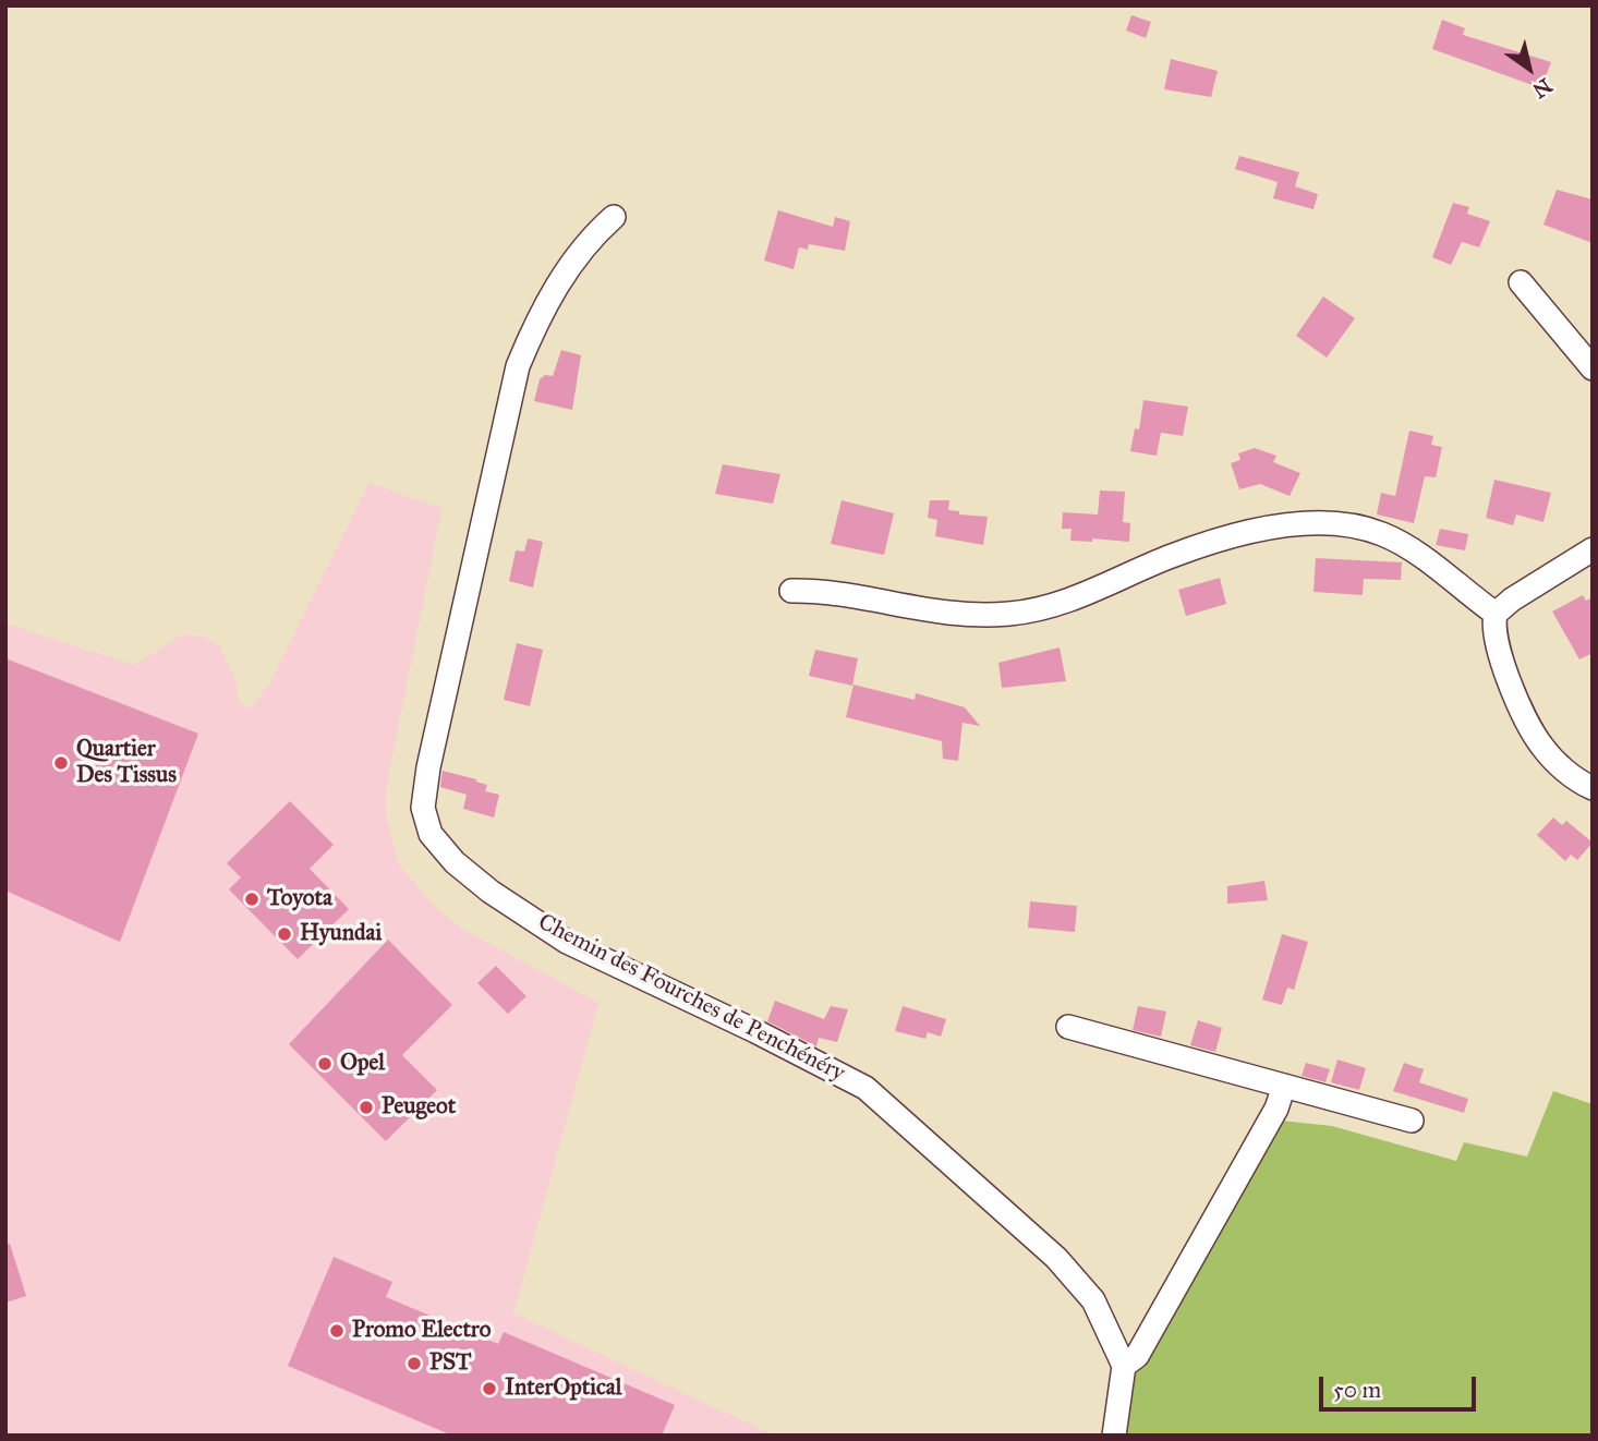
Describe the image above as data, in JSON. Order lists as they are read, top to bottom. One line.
{"streets":{"street":["Chemin des Fourches de Penchénéry"]},"places":["Quartier Des Tissus","Toyota","Hyundai","Opel","Peugeot","Promo Electro","PST","InterOptical"],"scale_bar":"50 m","north":"bottom right"}
